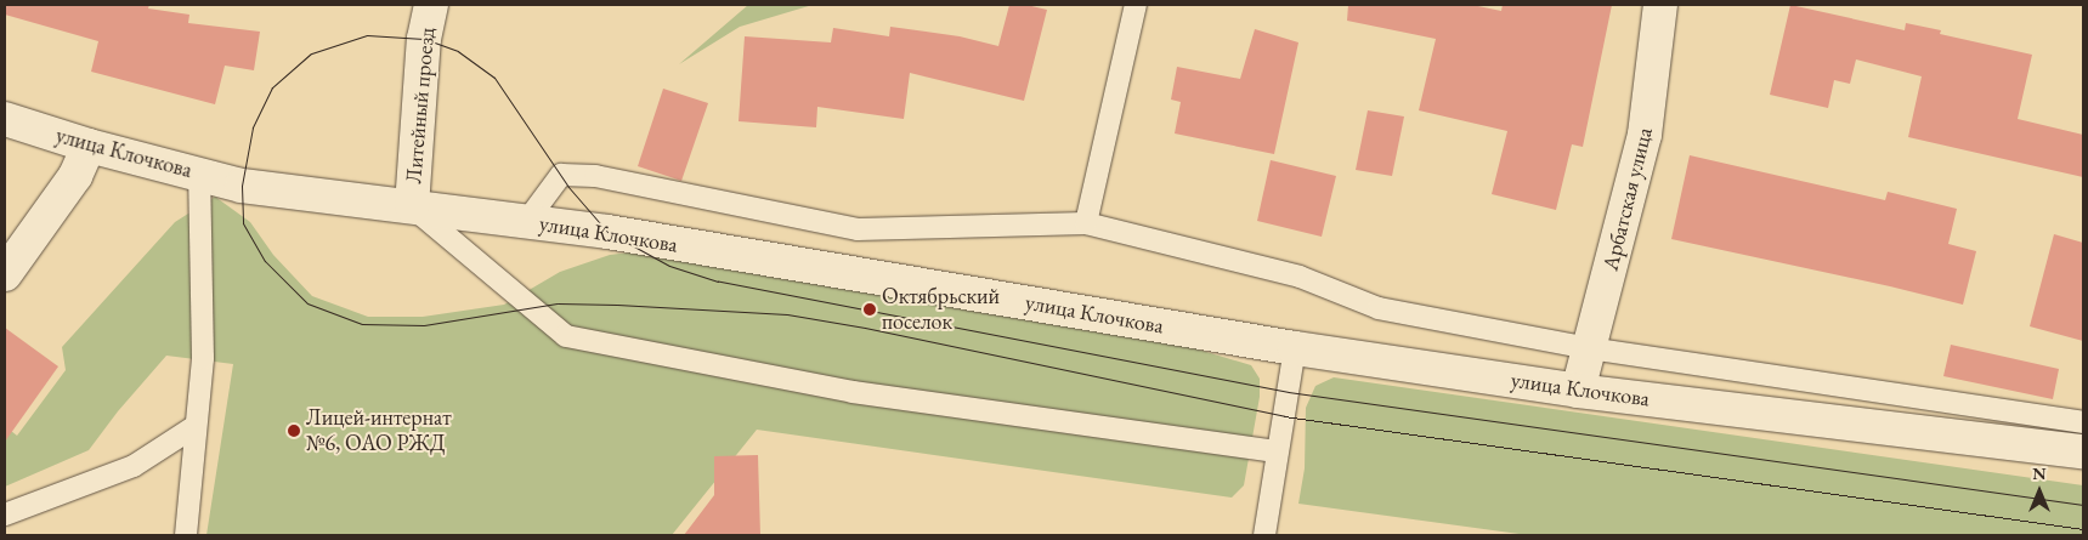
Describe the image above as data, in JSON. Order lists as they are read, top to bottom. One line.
{"streets":{"street":["Литейный проезд","улица Клочкова","Арбатская улица"]},"crossings":[["Литейный проезд","улица Клочкова"],["улица Клочкова","Арбатская улица"]],"places":["Октябрьский поселок","Лицей-интернат №6, ОАО РЖД"],"north":"top"}
